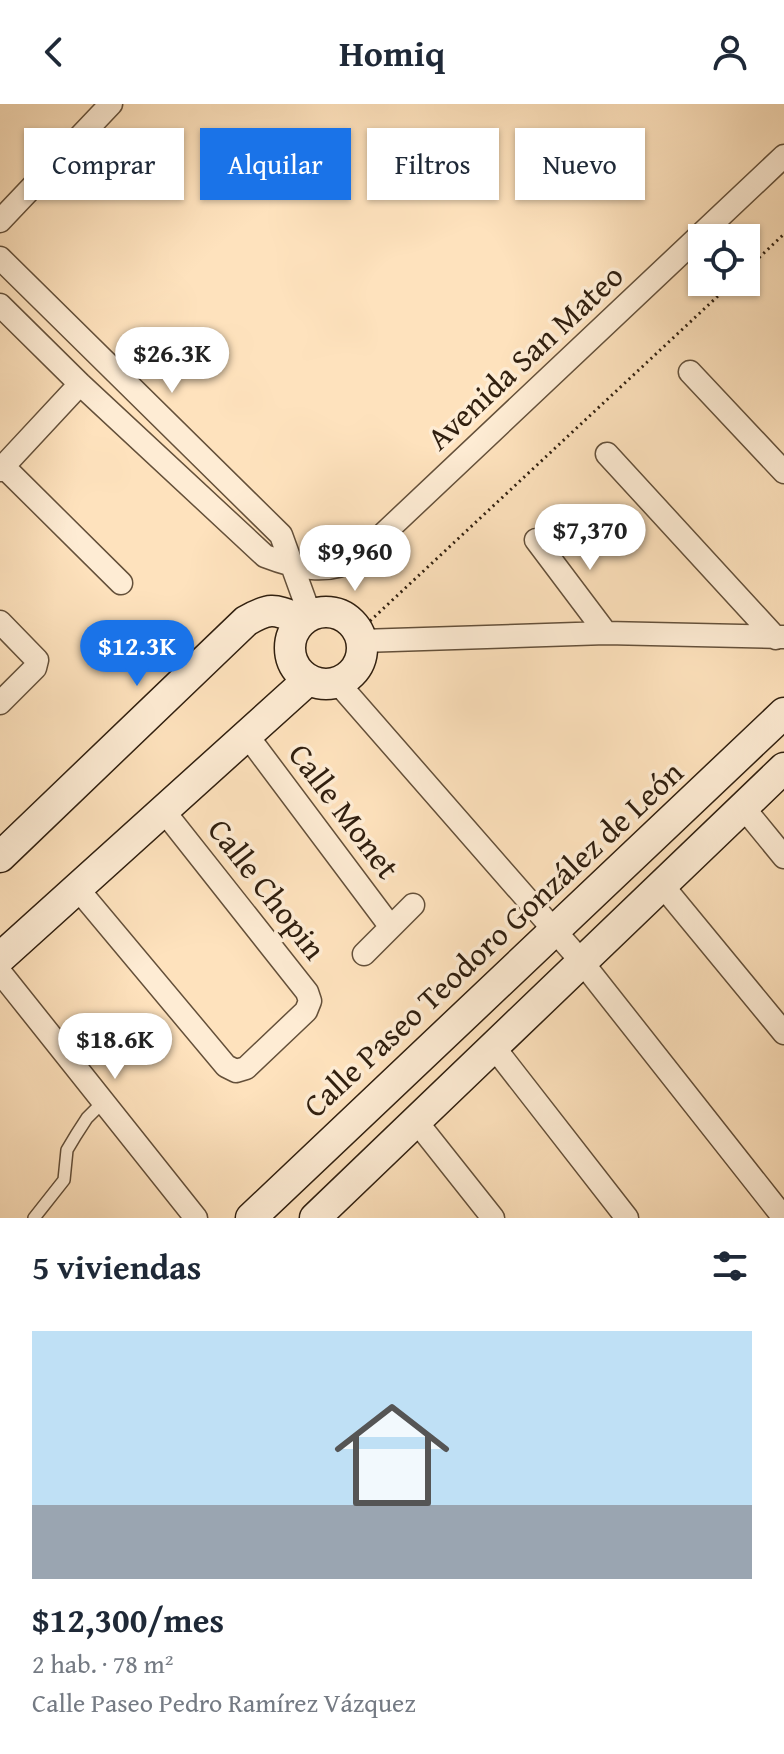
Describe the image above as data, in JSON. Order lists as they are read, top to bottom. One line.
{"streets":{"main road":["Calle Paseo Teodoro González de León"],"street":["Avenida San Mateo","Calle Monet","Calle Chopin"]},"page":{"header":"Homiq","chip":["Comprar","Alquilar","Filtros","Nuevo"],"price":["$26.3K","$7,370","$9,960","$12.3K","$18.6K"],"heading":"5 viviendas","list":[{"name":"$12,300/mes","note":"2 hab. · 78 m² · Calle Paseo Pedro Ramírez Vázquez"}]}}
